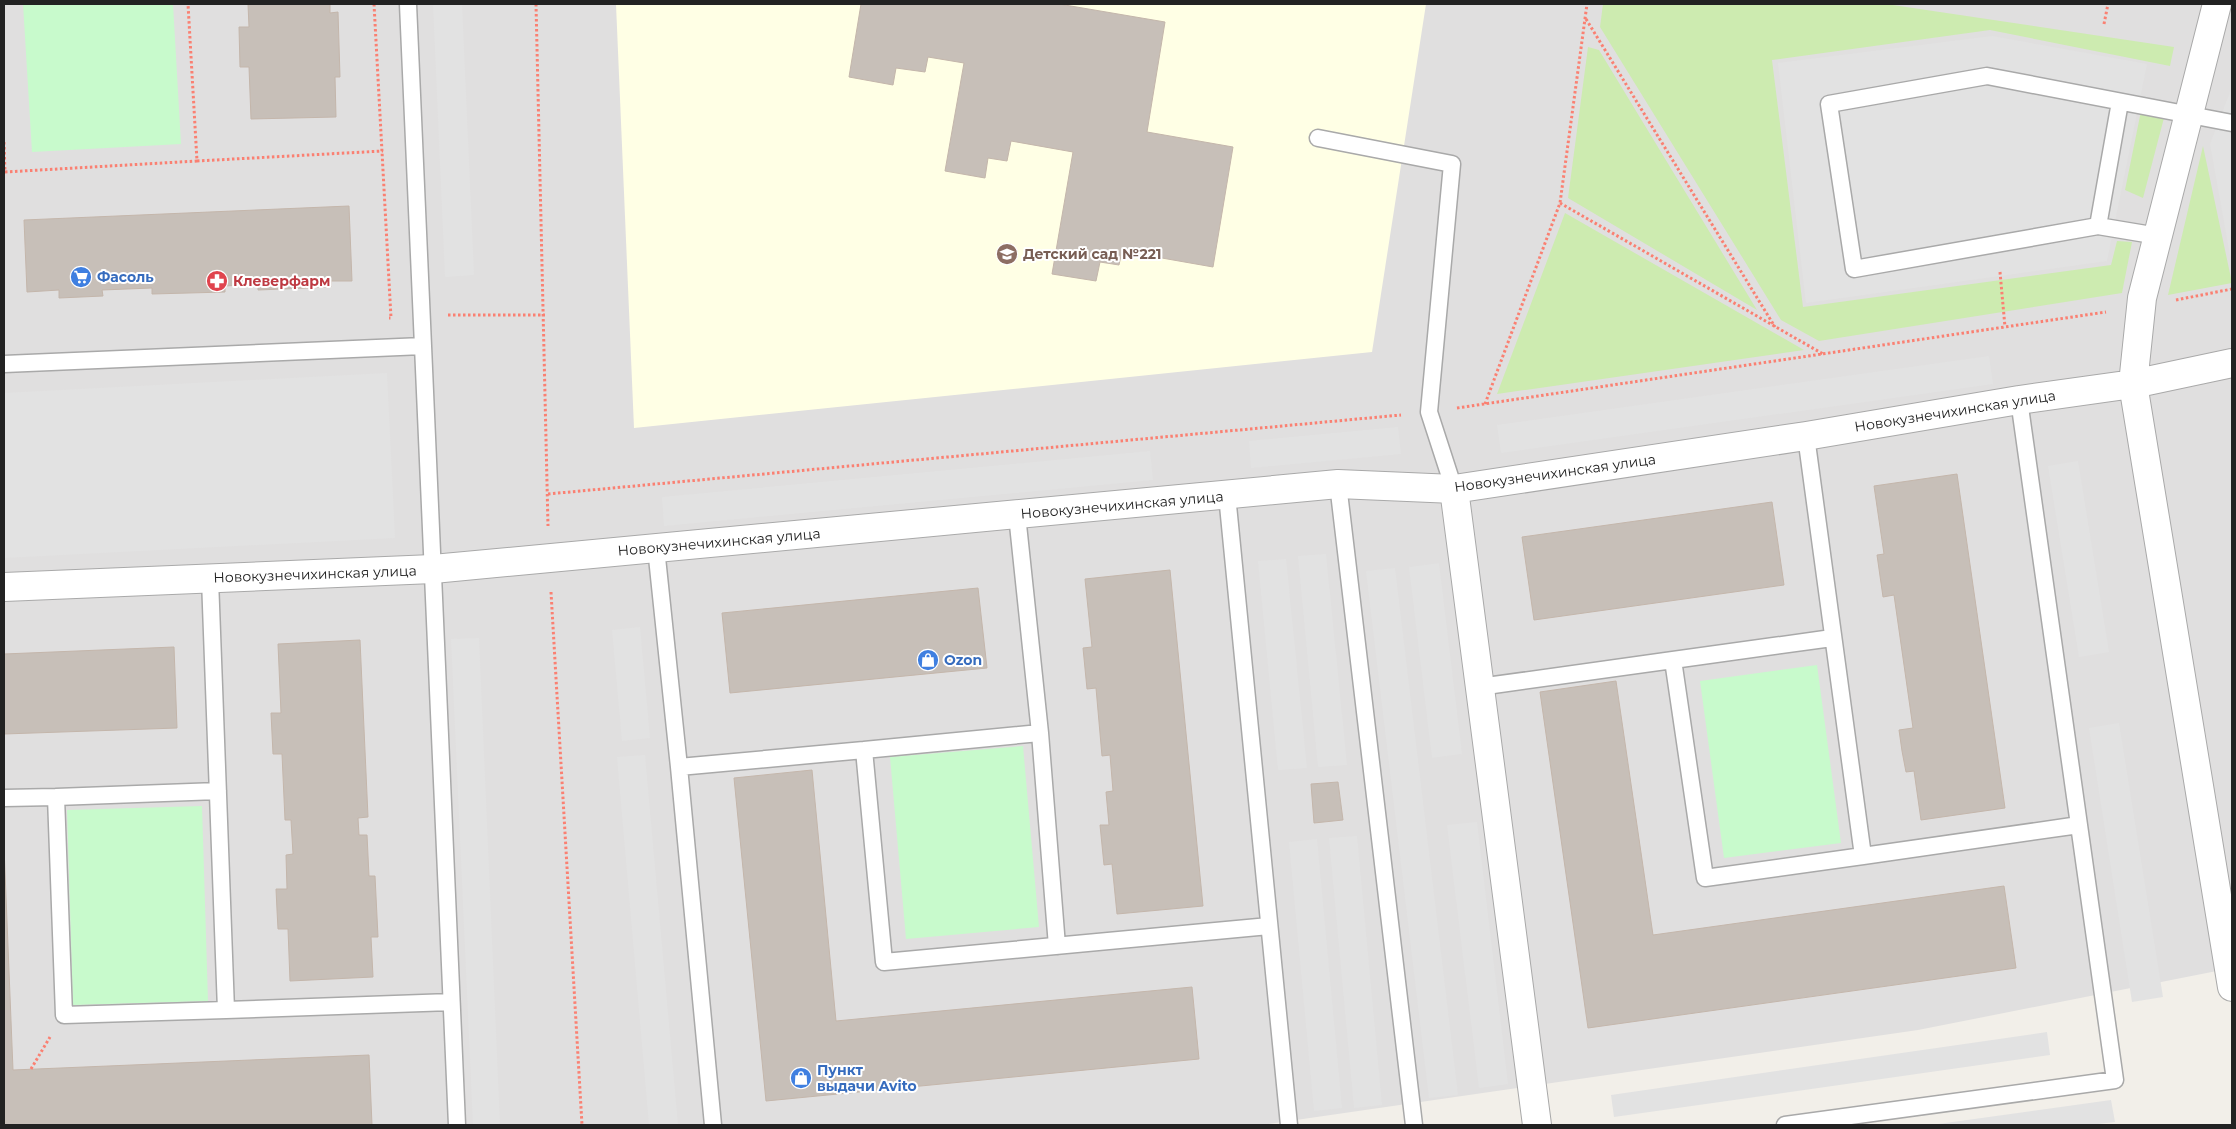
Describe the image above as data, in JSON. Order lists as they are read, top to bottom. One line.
{"streets":{"street":["Новокузнечихинская улица"]},"places":{"school or university":["Детский сад №221"],"supermarket":["Фасоль"],"pharmacy":["Клеверфарм"],"shop":["Ozon","Пункт выдачи Avito"]}}
